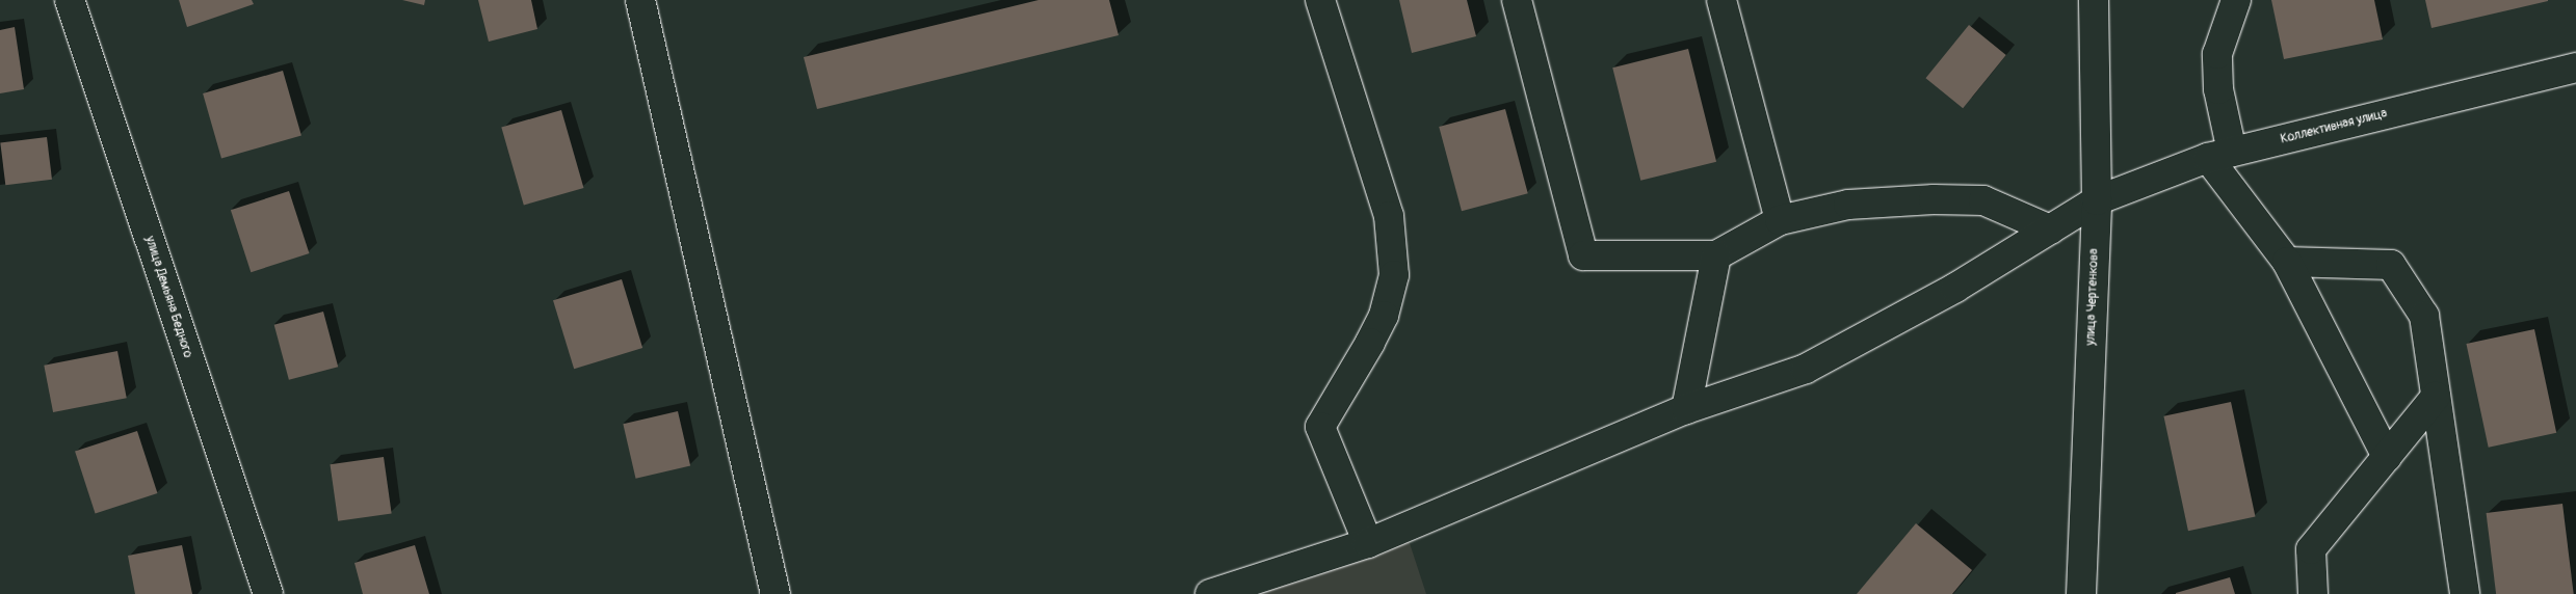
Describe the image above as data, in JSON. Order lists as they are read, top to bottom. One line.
{"streets":{"street":["Коллективная улица","улица Демьяна Бедного","улица Чертенкова"]},"crossings":[["Коллективная улица","улица Чертенкова"]]}
